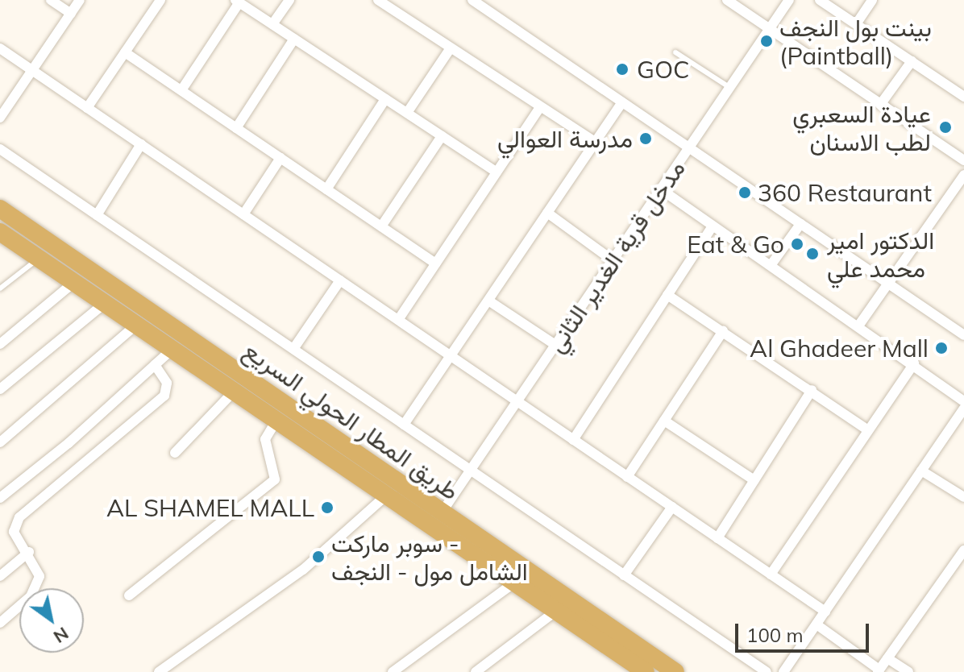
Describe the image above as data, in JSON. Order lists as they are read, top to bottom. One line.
{"streets":{"highway":["طريق المطار الحولي السريع"],"street":["مدخل قرية الغدير الثاني"]},"crossings":[["مدخل قرية الغدير الثاني","طريق المطار الحولي السريع"]],"places":["بينت بول النجف (Paintball)","GOC","عيادة السعبري لطب الاسنان","مدرسة العوالي","360 Restaurant","Eat & Go","الدكتور امير محمد علي","Al Ghadeer Mall","AL SHAMEL MALL","سوبر ماركت - الشامل مول - النجف"],"scale_bar":"100 m","north":"bottom right"}
